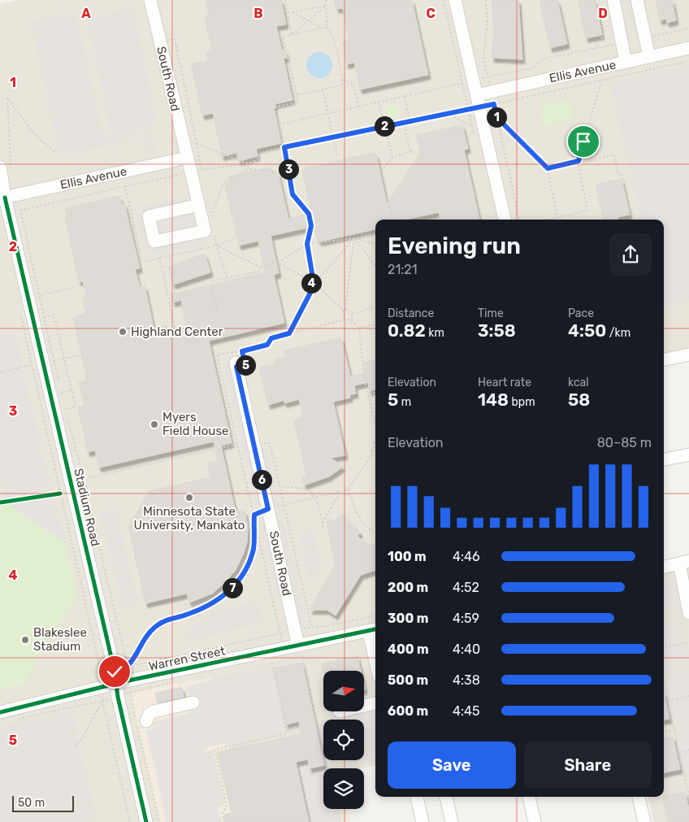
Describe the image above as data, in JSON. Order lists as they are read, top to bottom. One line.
{"streets":{"street":["Ellis Avenue","South Road","Stadium Road","Warren Street"]},"crossings":[["Ellis Avenue","South Road"],["Ellis Avenue","Stadium Road"],["South Road","Warren Street"],["Stadium Road","Warren Street"]],"places":["Highland Center","Myers Field House","Minnesota State University, Mankato","Blakeslee Stadium"],"scale_bar":"50 m","north":"right","page":{"pins":["1","2","3","4","5","6","7"],"heading":["Evening run","21:21"],"stats":[["Distance","0.82 km"],["Time","3:58"],["Pace","4:50 /km"],["Elevation","5 m"],["Heart rate","148 bpm"],["kcal","58"]],"chart":["Elevation","80–85 m"],"list":[{"name":"100 m","note":"4:46"},{"name":"200 m","note":"4:52"},{"name":"300 m","note":"4:59"},{"name":"400 m","note":"4:40"},{"name":"500 m","note":"4:38"},{"name":"600 m","note":"4:45"}],"buttons":["Save","Share"],"scale":"50 m"},"grid":{"columns":["A","B","C","D"],"rows":["1","2","3","4","5"]}}
